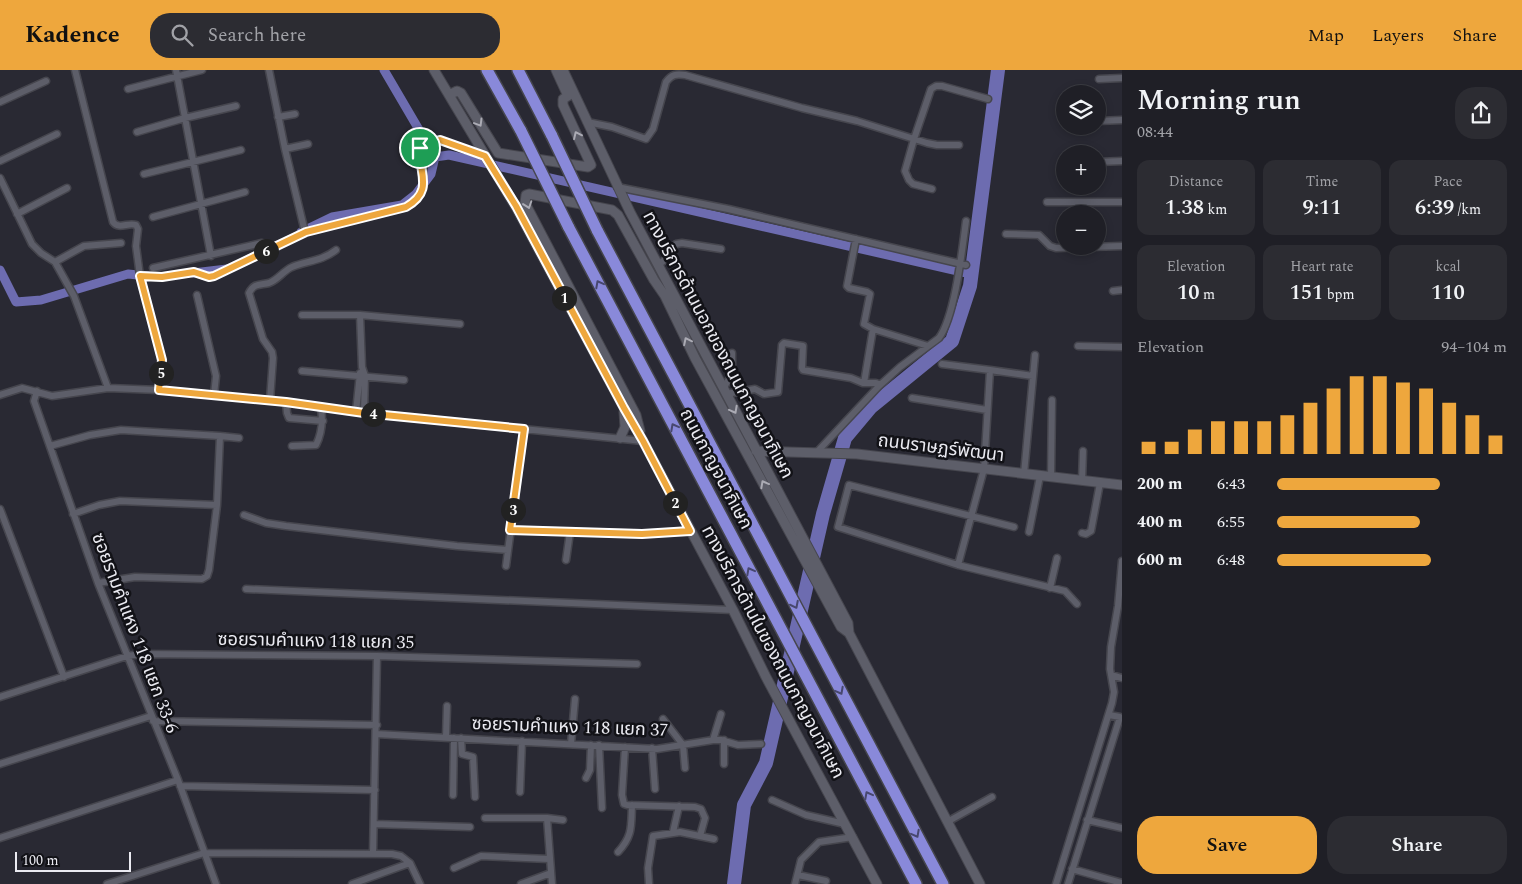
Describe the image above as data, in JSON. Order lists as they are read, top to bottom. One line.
{"streets":{"highway":["ถนนกาญจนาภิเษก"],"main road":["ทางบริการด้านนอกของถนนกาญจนาภิเษก","ถนนราษฏร์พัฒนา","ทางบริการด้านในของถนนกาญจนาภิเษก"],"street":["ซอยรามคำแหง 118 แยก 33-6","ซอยรามคำแหง 118 แยก 35","ซอยรามคำแหง 118 แยก 37"]},"crossings":[["ทางบริการด้านนอกของถนนกาญจนาภิเษก","ถนนราษฏร์พัฒนา"],["ซอยรามคำแหง 118 แยก 33-6","ซอยรามคำแหง 118 แยก 35"]],"scale_bar":"100 m","page":{"header":"Kadence","search":"Search here","nav":["Map","Layers","Share"],"heading":["Morning run","08:44"],"map_buttons":["+","−"],"stats":[["Distance","1.38 km"],["Time","9:11"],["Pace","6:39 /km"],["Elevation","10 m"],["Heart rate","151 bpm"],["kcal","110"]],"pins":["6","1","5","4","2","3"],"chart":["Elevation","94–104 m"],"list":[{"name":"200 m","note":"6:43"},{"name":"400 m","note":"6:55"},{"name":"600 m","note":"6:48"}],"buttons":["Save","Share"],"scale":"100 m"}}
